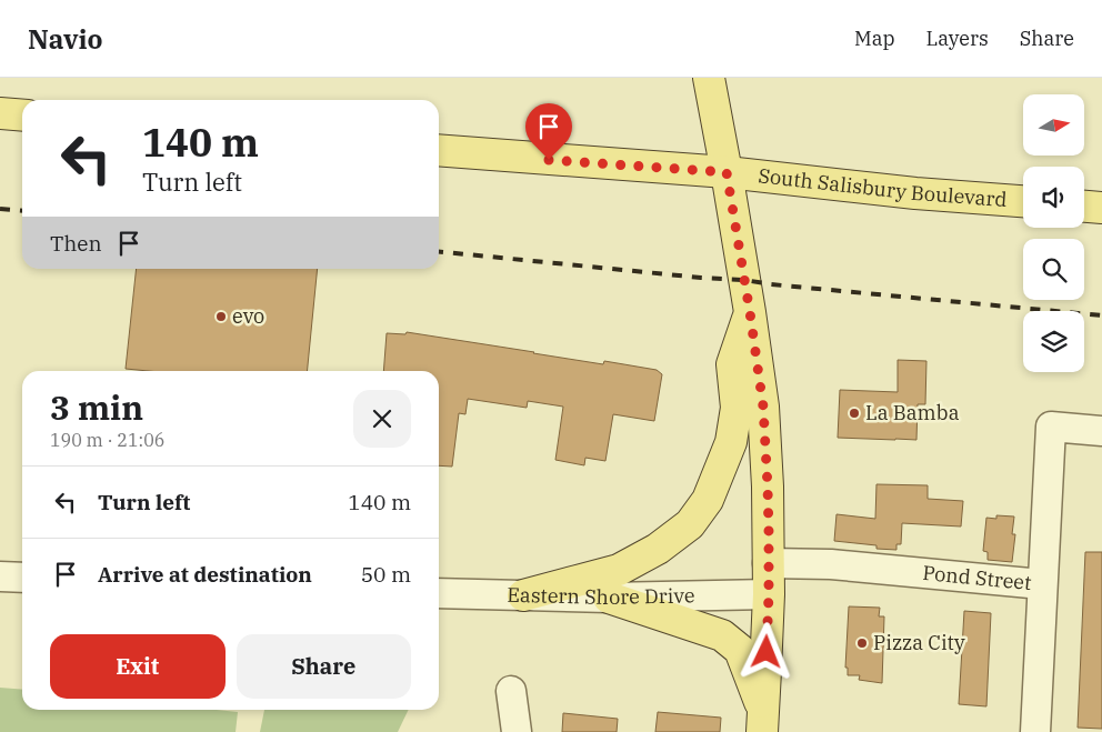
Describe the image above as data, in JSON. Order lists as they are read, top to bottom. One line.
{"streets":{"main road":["South Salisbury Boulevard"],"street":["Pond Street","Eastern Shore Drive"]},"places":["evo","La Bamba","Pizza City"],"north":"right","page":{"header":"Navio","nav":["Map","Layers","Share"],"turn":["140 m","Turn left"],"then":"Then","heading":["3 min","190 m · 21:06"],"list":[{"name":"Turn left","value":"140 m"},{"name":"Arrive at destination","value":"50 m"}],"buttons":["Exit","Share"]}}
